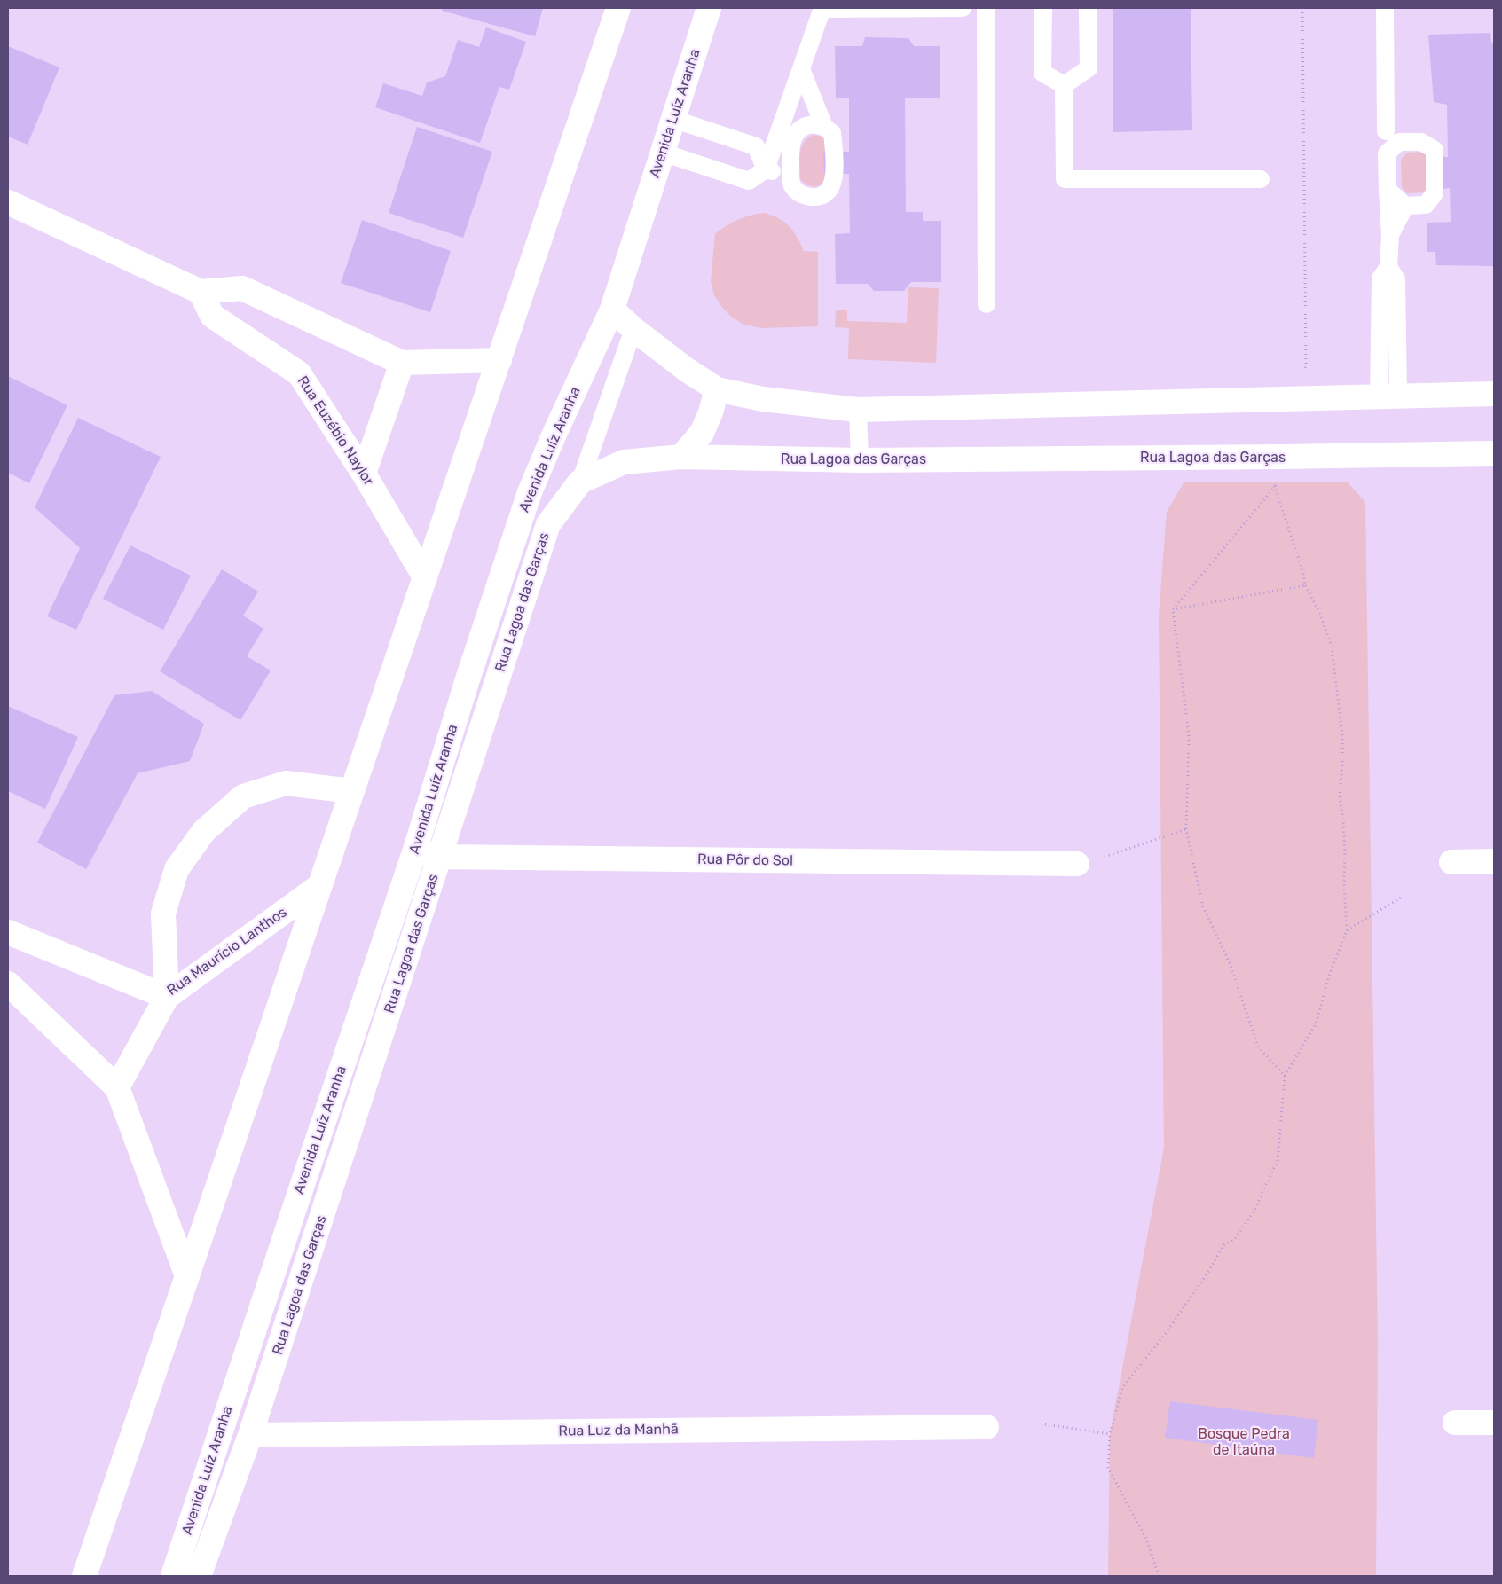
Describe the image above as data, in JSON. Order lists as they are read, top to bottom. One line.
{"streets":{"street":["Avenida Luíz Aranha","Rua Euzébio Naylor","Rua Lagoa das Garças","Rua Pôr do Sol","Rua Maurício Lanthos","Rua Luz da Manhã"]},"crossings":[["Avenida Luíz Aranha","Rua Pôr do Sol"],["Rua Lagoa das Garças","Rua Pôr do Sol"],["Rua Lagoa das Garças","Rua Luz da Manhã"]],"parks":["Bosque Pedra de Itaúna"]}
